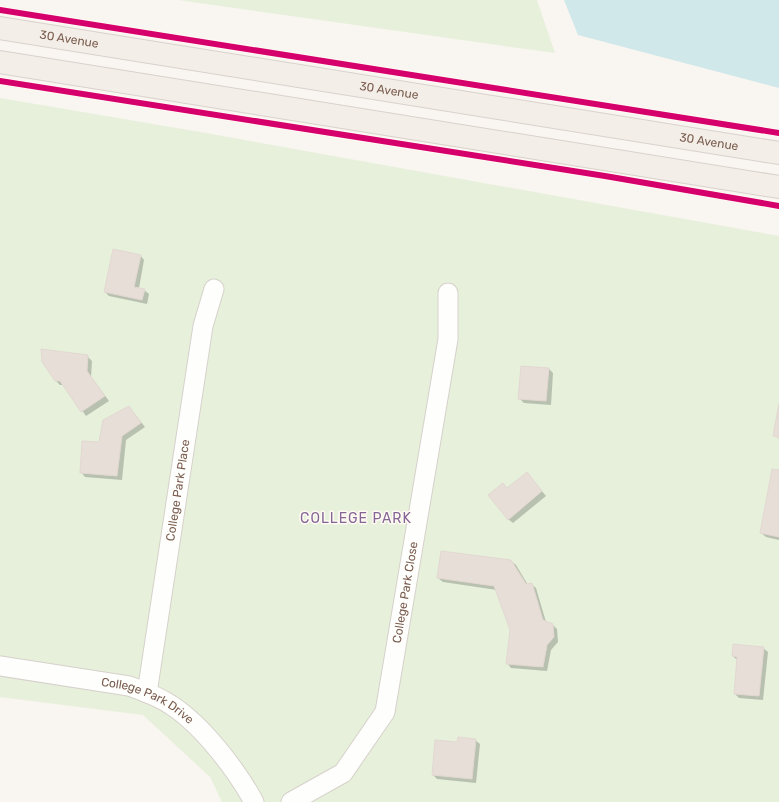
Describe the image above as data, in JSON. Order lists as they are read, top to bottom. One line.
{"streets":{"main road":["30 Avenue"],"street":["College Park Place","College Park Close","College Park Drive"]},"crossings":[["College Park Place","College Park Drive"]],"districts":["COLLEGE PARK"]}
